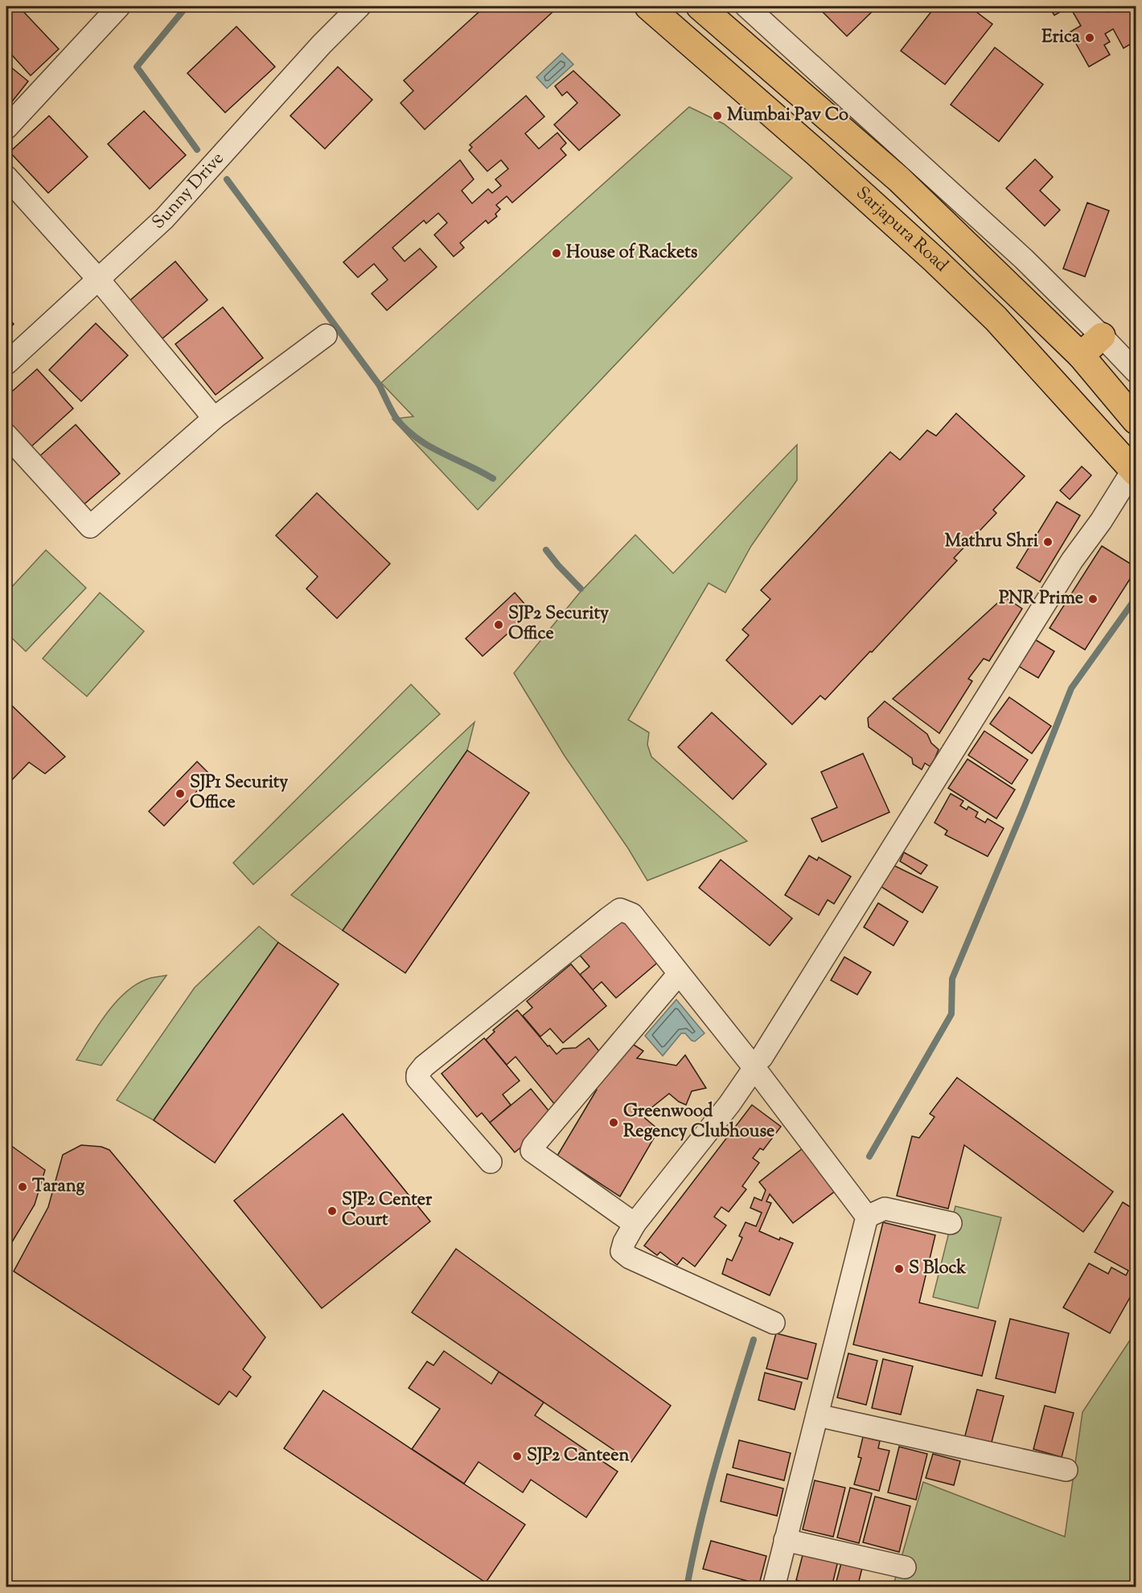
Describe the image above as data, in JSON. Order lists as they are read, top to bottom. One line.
{"streets":{"main road":["Sarjapura Road"],"street":["Sunny Drive"]},"places":["Erica","Mumbai Pav Co","House of Rackets","Mathru Shri","PNR Prime","SJP2 Security Office","SJP1 Security Office","Greenwood Regency Clubhouse","Tarang","SJP2 Center Court","S Block","SJP2 Canteen"]}
